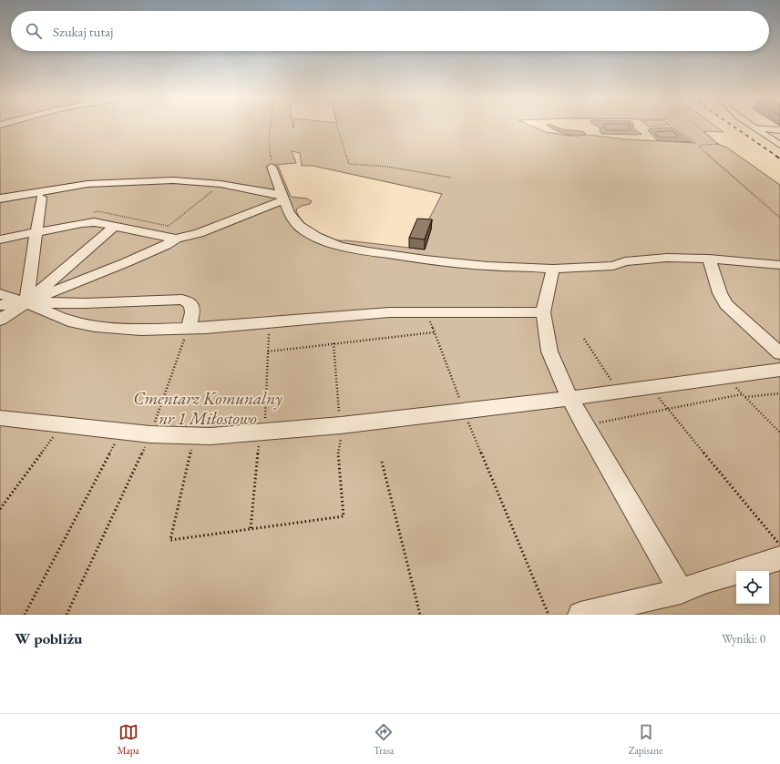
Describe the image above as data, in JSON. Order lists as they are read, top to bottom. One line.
{"parks":["Cmentarz Komunalny nr 1 Miłostowo"],"page":{"search":"Szukaj tutaj","heading":["W pobliżu","Wyniki: 0"],"nav":["Mapa","Trasa","Zapisane"]}}
